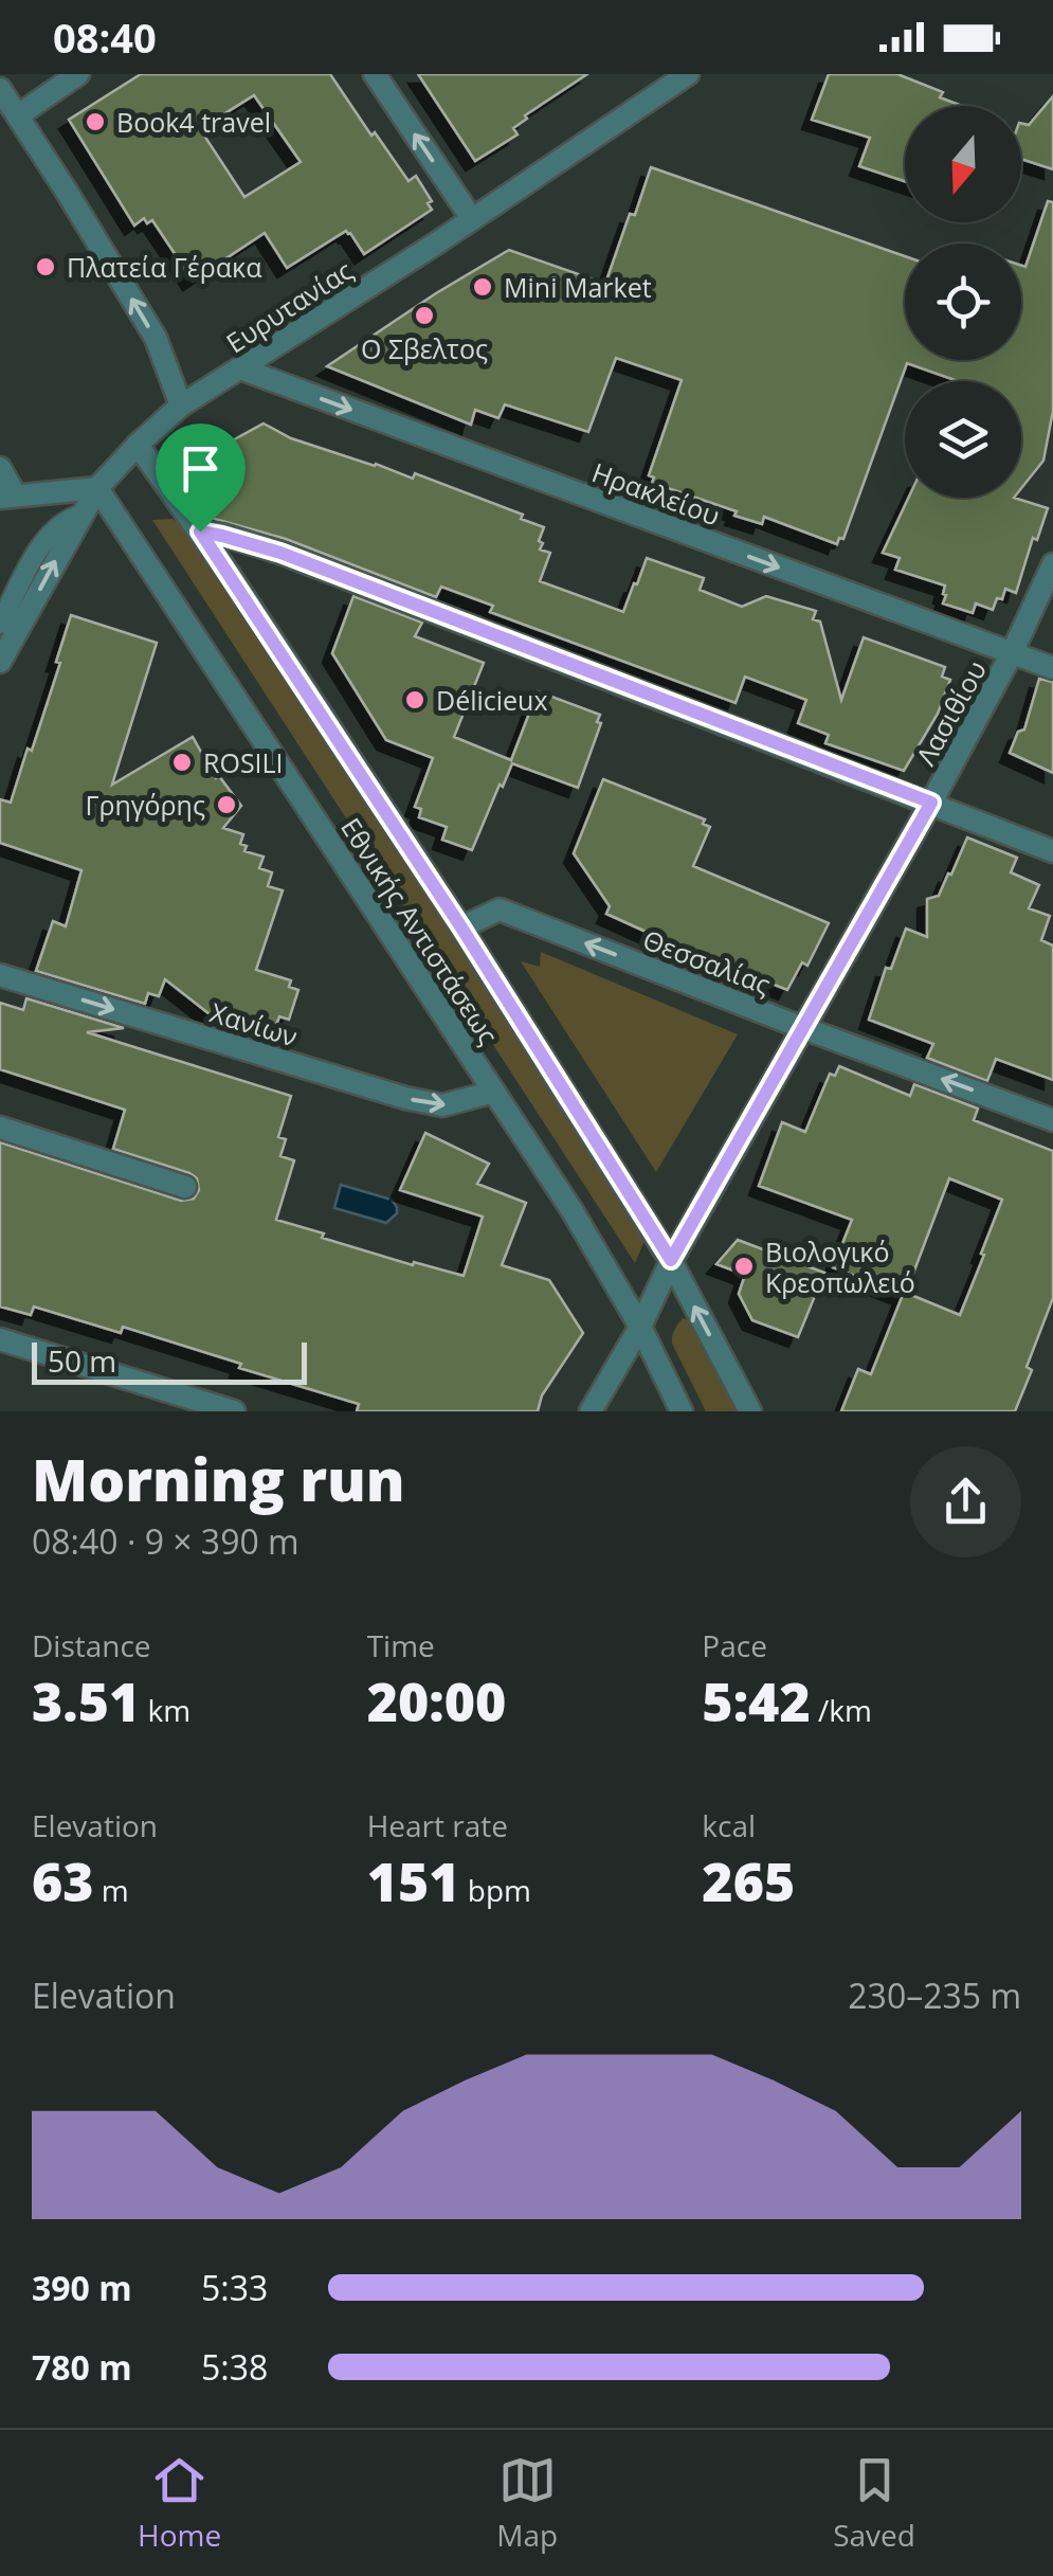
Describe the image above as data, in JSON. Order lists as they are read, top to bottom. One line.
{"streets":{"street":["Ευρυτανίας","Ηρακλείου","Λασιθίου","Εθνικής Αντιστάσεως","Θεσσαλίας","Χανίων"]},"crossings":[["Ευρυτανίας","Ηρακλείου"],["Ευρυτανίας","Εθνικής Αντιστάσεως"],["Ηρακλείου","Λασιθίου"],["Λασιθίου","Εθνικής Αντιστάσεως"],["Λασιθίου","Θεσσαλίας"],["Εθνικής Αντιστάσεως","Χανίων"]],"one_way":["Θεσσαλίας"],"places":["Book4 travel","Πλατεία Γέρακα","Mini Market","Ο Σβελτος","Délicieux","ROSILI","Γρηγόρης","Βιολογικό Κρεοπωλειό"],"scale_bar":"50 m","north":"bottom","page":{"status":"08:40","scale":"50 m","heading":["Morning run","08:40 · 9 × 390 m"],"stats":[["Distance","3.51 km"],["Time","20:00"],["Pace","5:42 /km"],["Elevation","63 m"],["Heart rate","151 bpm"],["kcal","265"]],"chart":["Elevation","230–235 m"],"list":[{"name":"390 m","note":"5:33"},{"name":"780 m","note":"5:38"}],"tabs":["Home","Map","Saved"]}}
